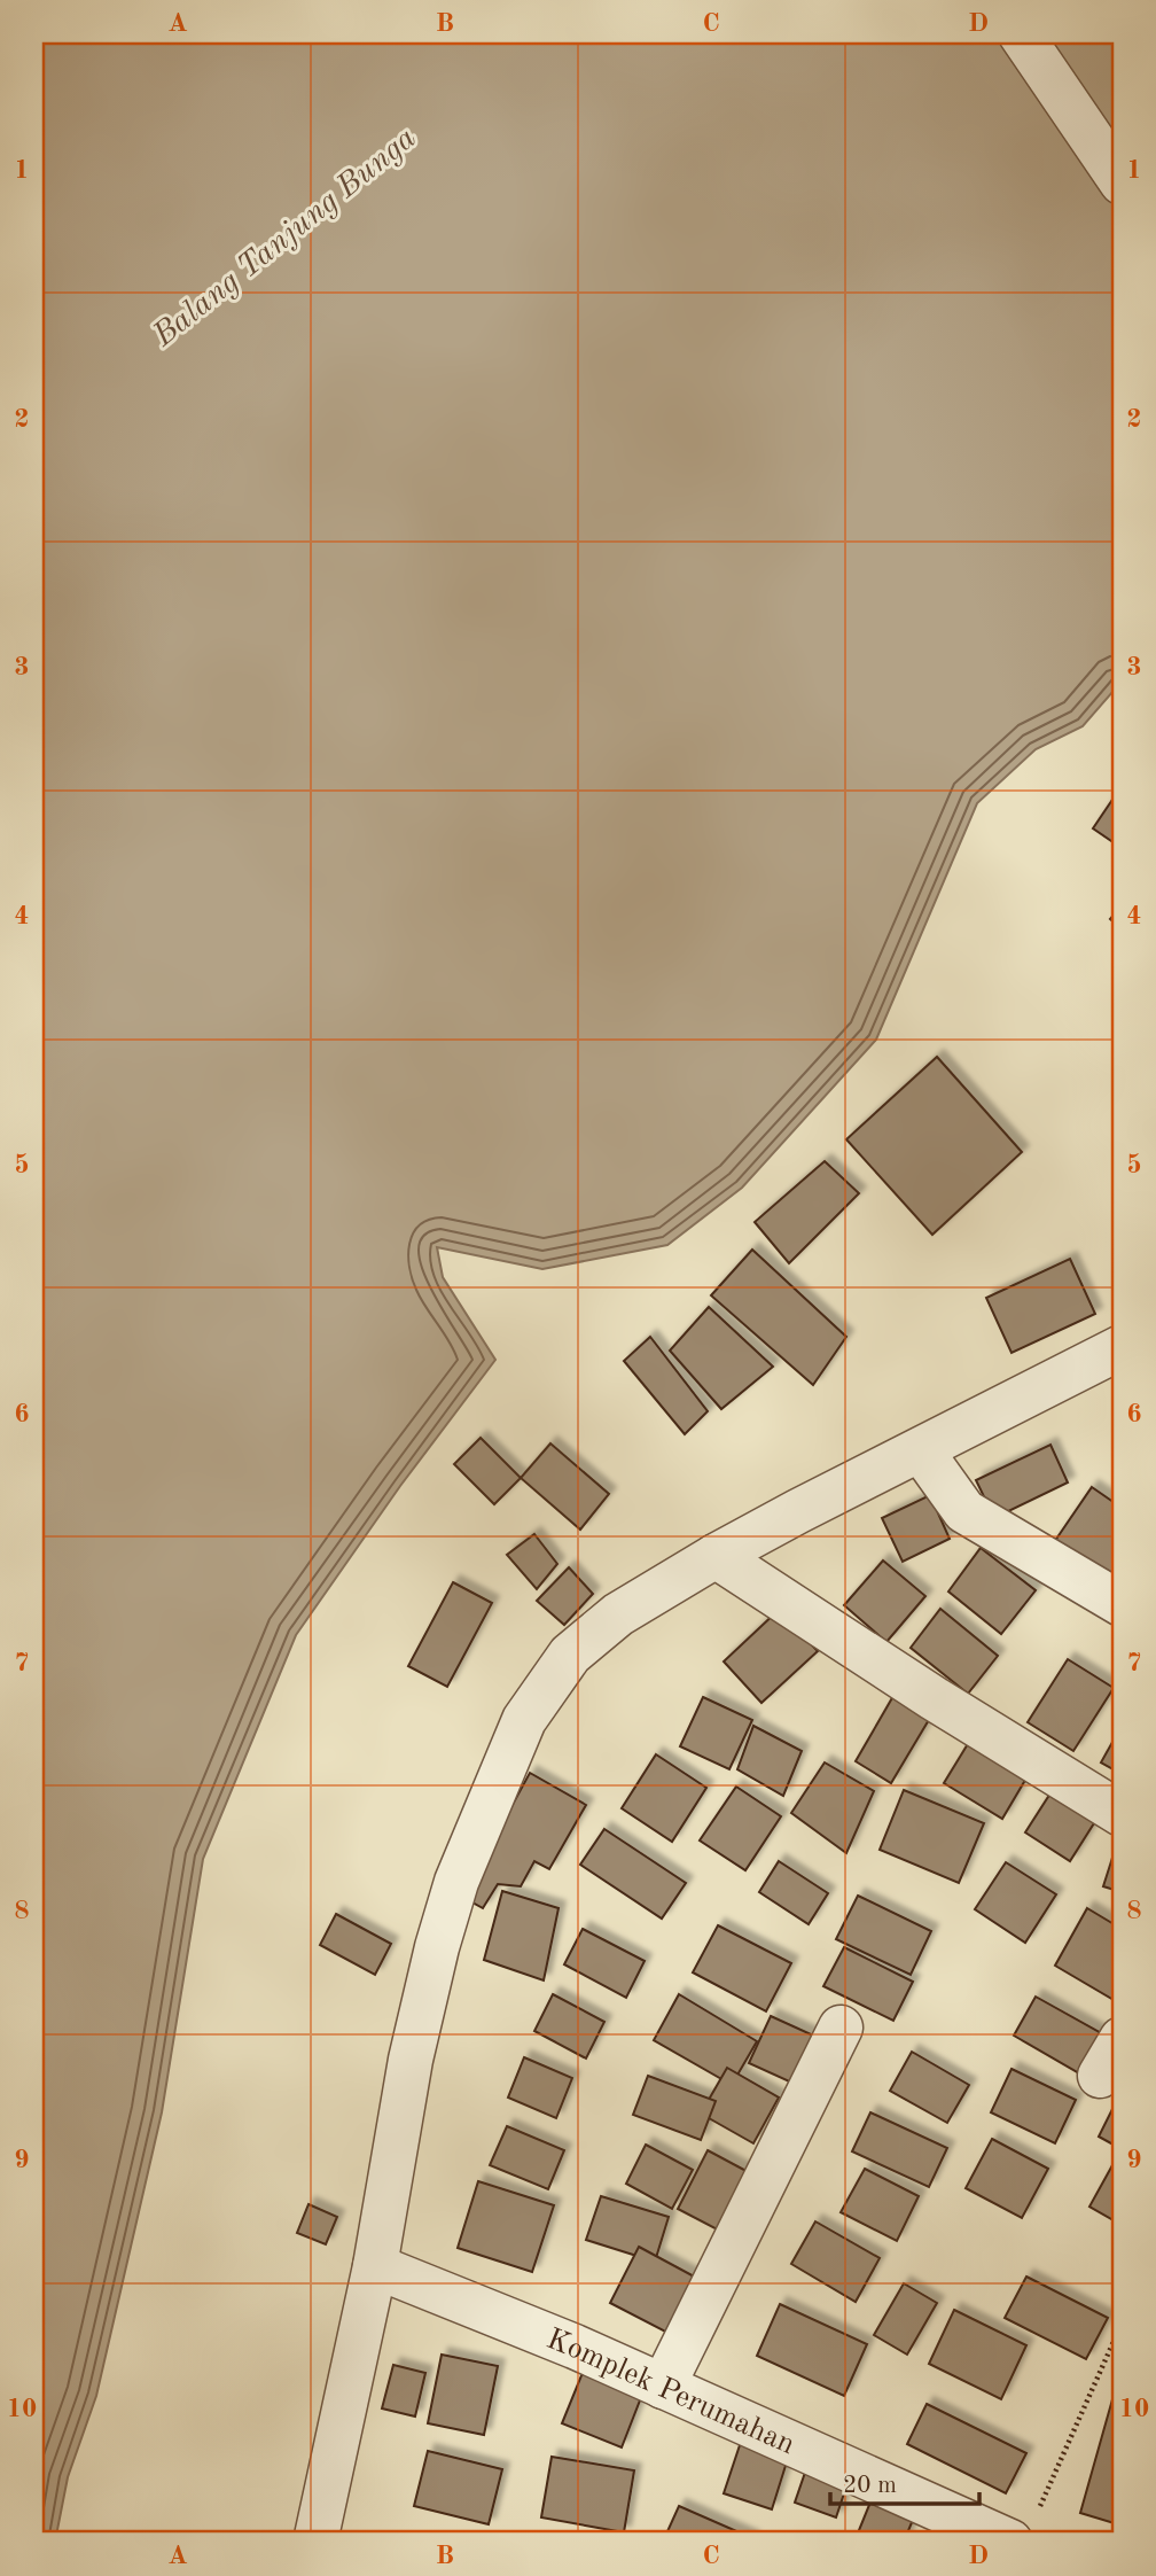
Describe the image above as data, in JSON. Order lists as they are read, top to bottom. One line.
{"streets":{"street":["Komplek Perumahan"]},"water":["Balang Tanjung Bunga"],"scale_bar":"20 m","grid":{"columns":["A","B","C","D"],"rows":["1","2","3","4","5","6","7","8","9","10"]}}
